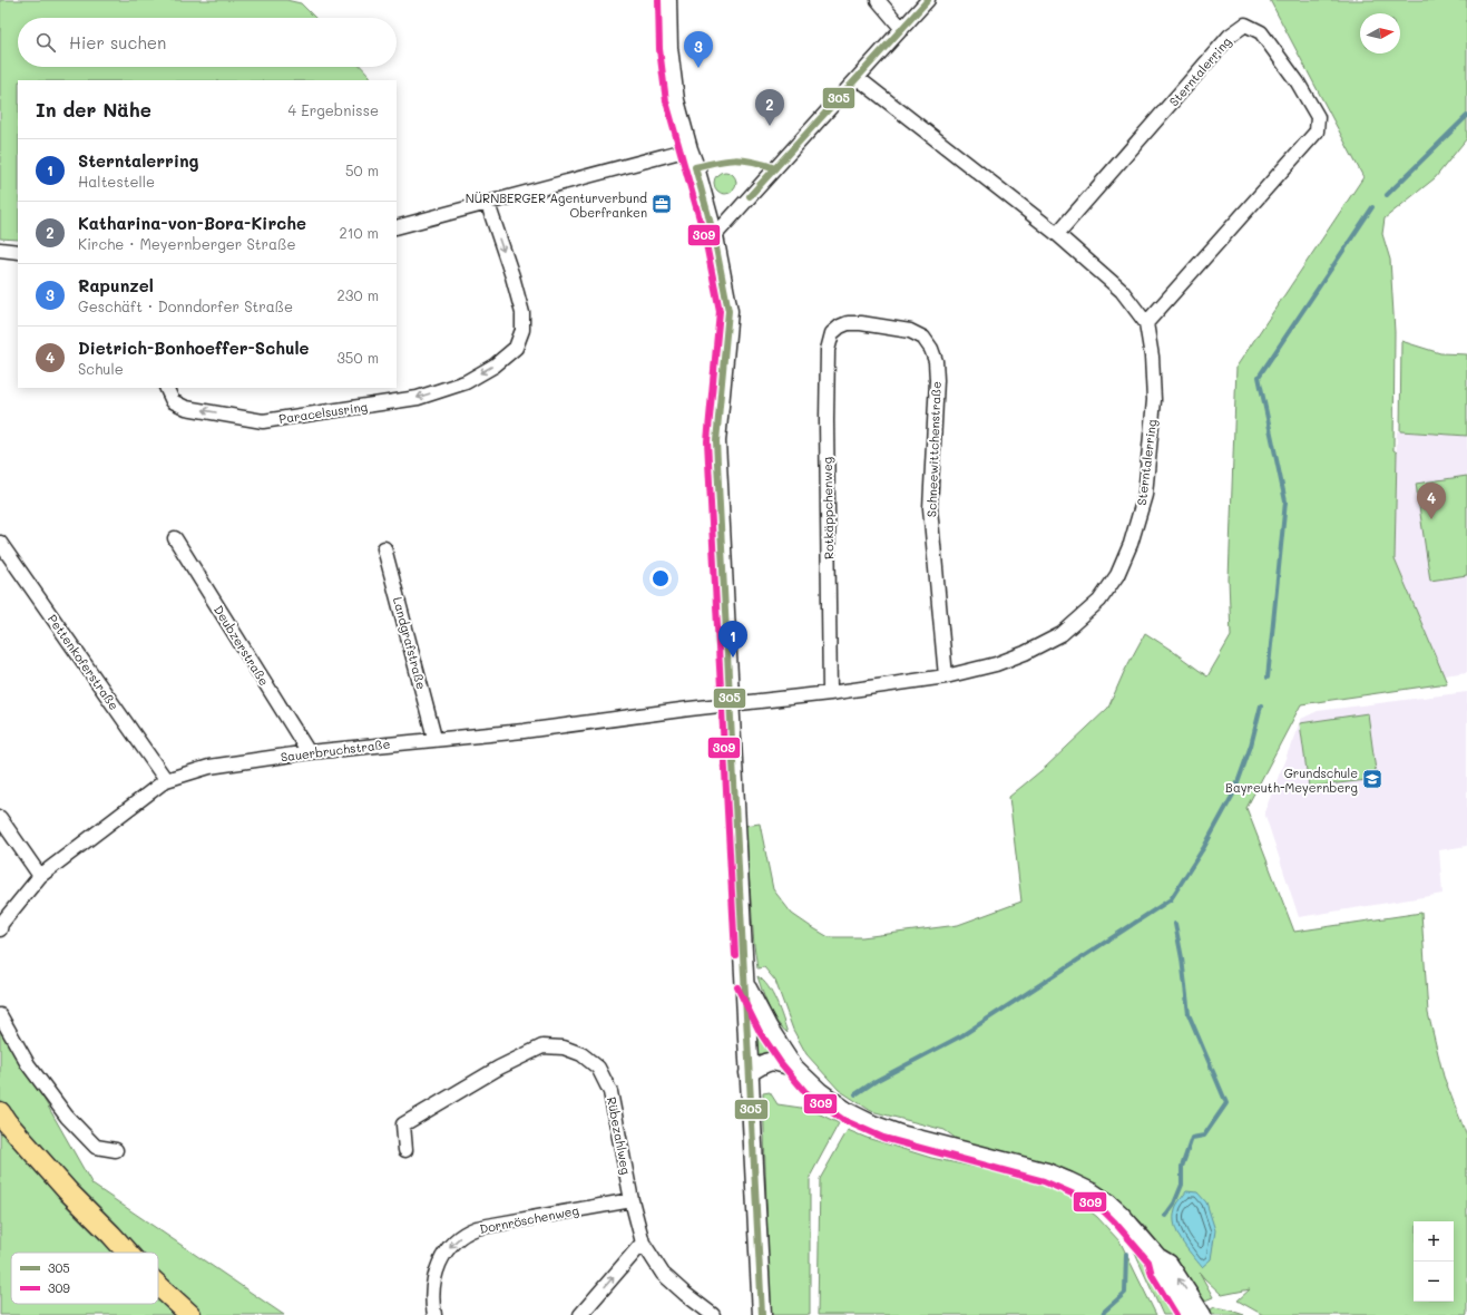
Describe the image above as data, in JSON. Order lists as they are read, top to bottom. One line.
{"streets":{"street":["Sterntalerring","Paracelsusring","Schneewittchenstraße","Rotkäppchenweg","Landgrafstraße","Deubzerstraße","Pettenkoferstraße","Sauerbruchstraße","Rübezahlweg","Dornröschenweg"]},"crossings":[["Sterntalerring","Schneewittchenstraße"],["Sterntalerring","Rotkäppchenweg"],["Sterntalerring","Sauerbruchstraße"],["Schneewittchenstraße","Rotkäppchenweg"],["Landgrafstraße","Sauerbruchstraße"],["Deubzerstraße","Sauerbruchstraße"],["Pettenkoferstraße","Sauerbruchstraße"],["Rübezahlweg","Dornröschenweg"]],"places":{"office":["NÜRNBERGER Agenturverbund Oberfranken"],"school or university":["Grundschule Bayreuth-Meyernberg"]},"lines":["transit line 305","transit line 309"],"legend":["305","309"],"north":"right","page":{"search":"Hier suchen","pins":["3","2","4","1"],"heading":["In der Nähe","4 Ergebnisse"],"list":[{"mark":"1","name":"Sterntalerring","note":"Haltestelle","value":"50 m"},{"mark":"2","name":"Katharina-von-Bora-Kirche","note":"Kirche · Meyernberger Straße","value":"210 m"},{"mark":"3","name":"Rapunzel","note":"Geschäft · Donndorfer Straße","value":"230 m"},{"mark":"4","name":"Dietrich-Bonhoeffer-Schule","note":"Schule","value":"350 m"}],"map_buttons":["+","−"]}}
